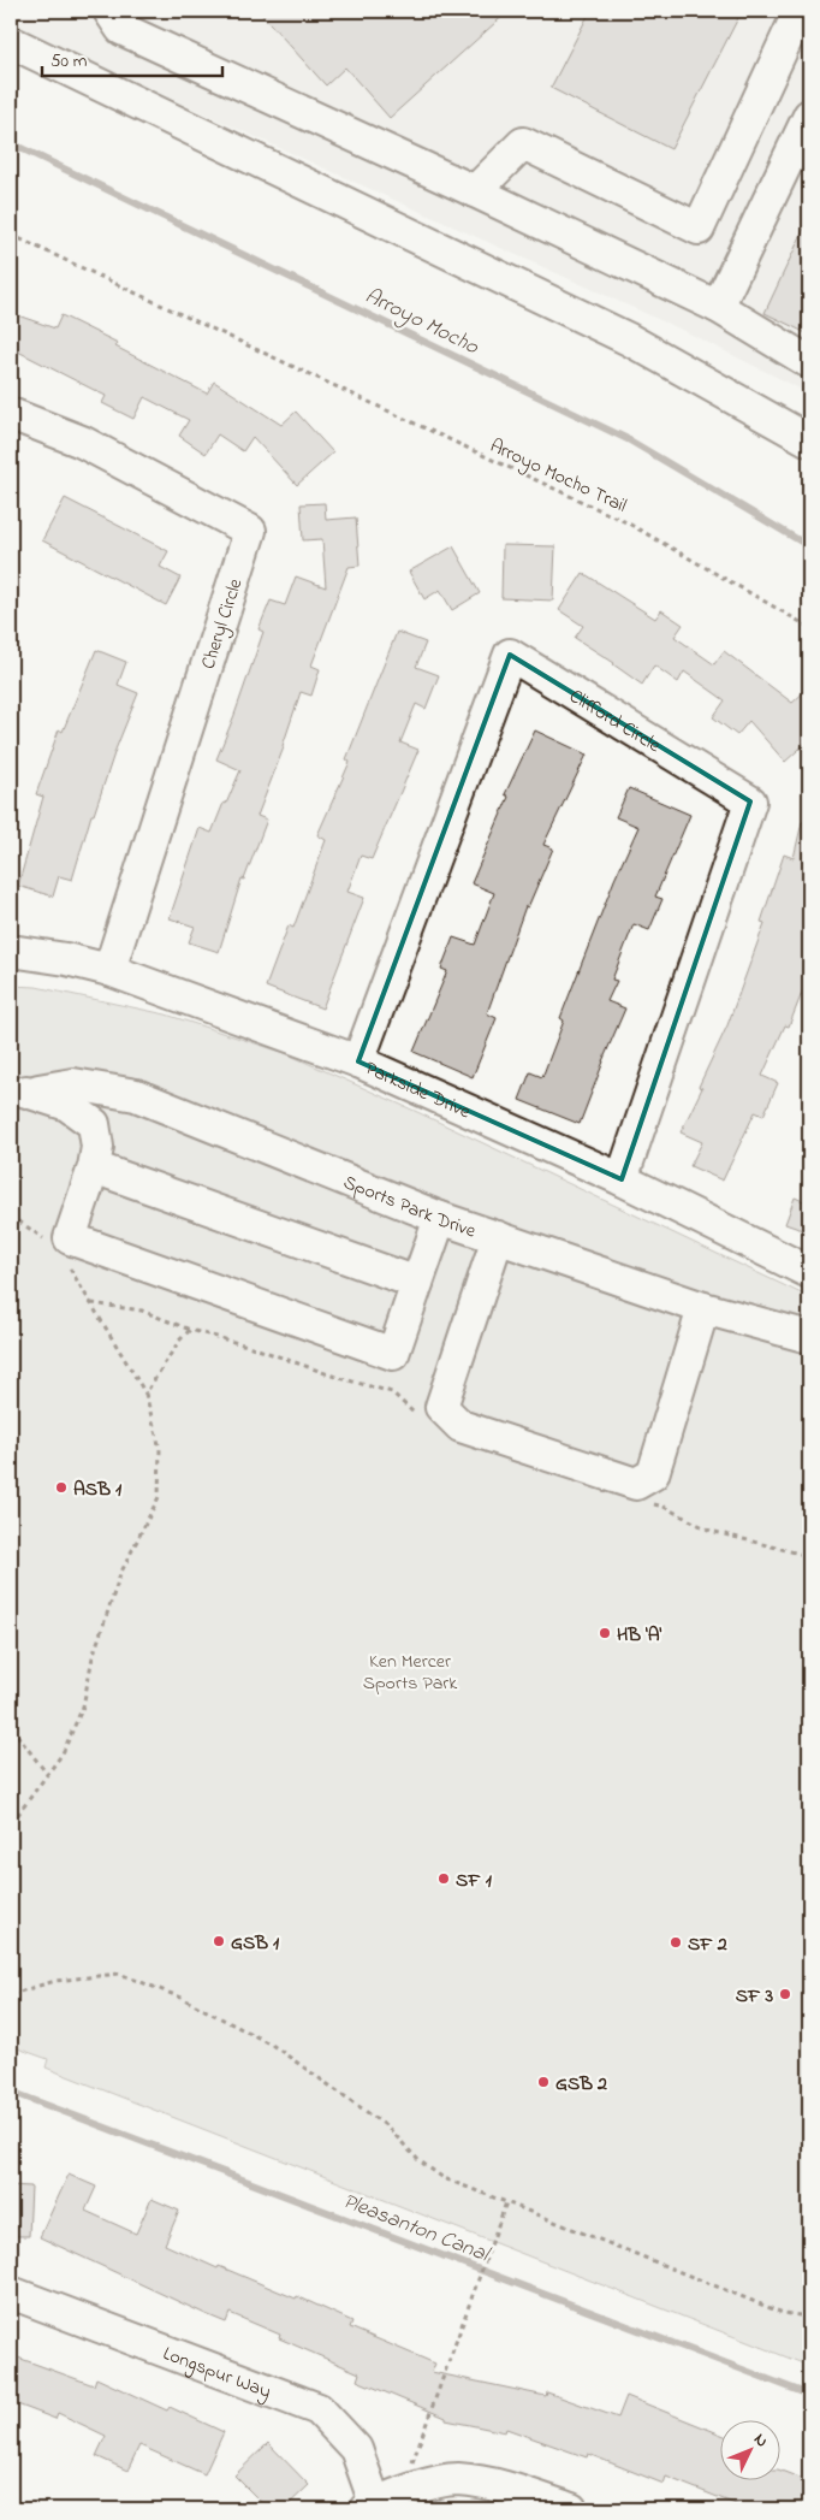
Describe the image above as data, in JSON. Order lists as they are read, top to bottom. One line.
{"streets":{"street":["Cheryl Circle","Clifford Circle","Parkside Drive","Sports Park Drive","Longspur Way"],"path":["Arroyo Mocho Trail"]},"crossings":[["Cheryl Circle","Parkside Drive"],["Clifford Circle","Parkside Drive"]],"water":["Arroyo Mocho","Pleasanton Canal"],"parks":["Ken Mercer Sports Park"],"places":["ASB 1","HB 'A'","SF 1","GSB 1","SF 2","SF 3","GSB 2"],"scale_bar":"50 m","north":"top right"}
